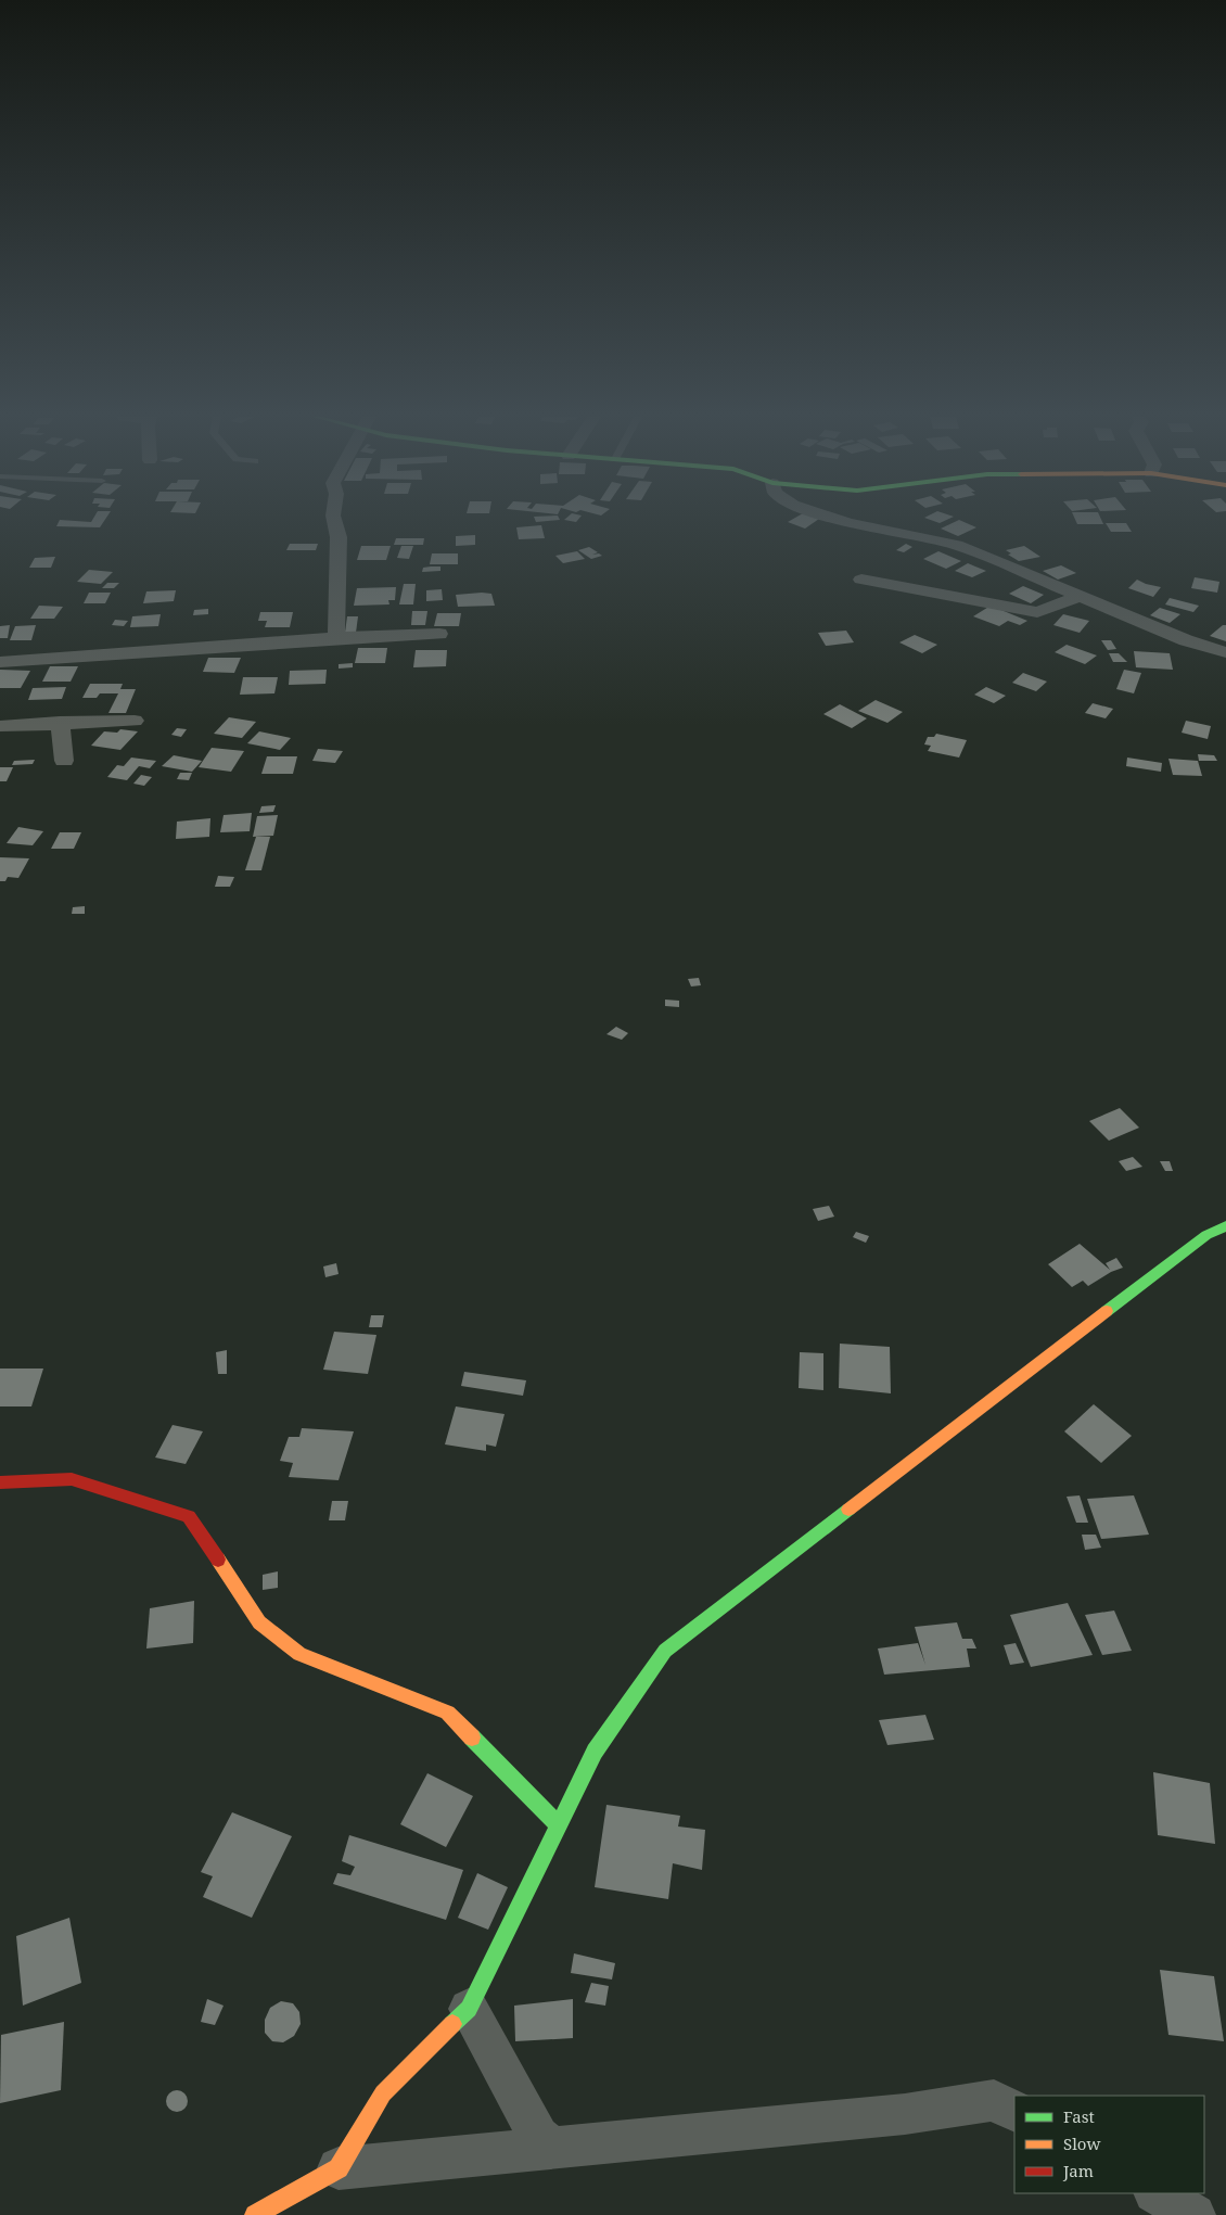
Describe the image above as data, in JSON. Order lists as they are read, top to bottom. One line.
{"legend":["Fast","Slow","Jam"]}
